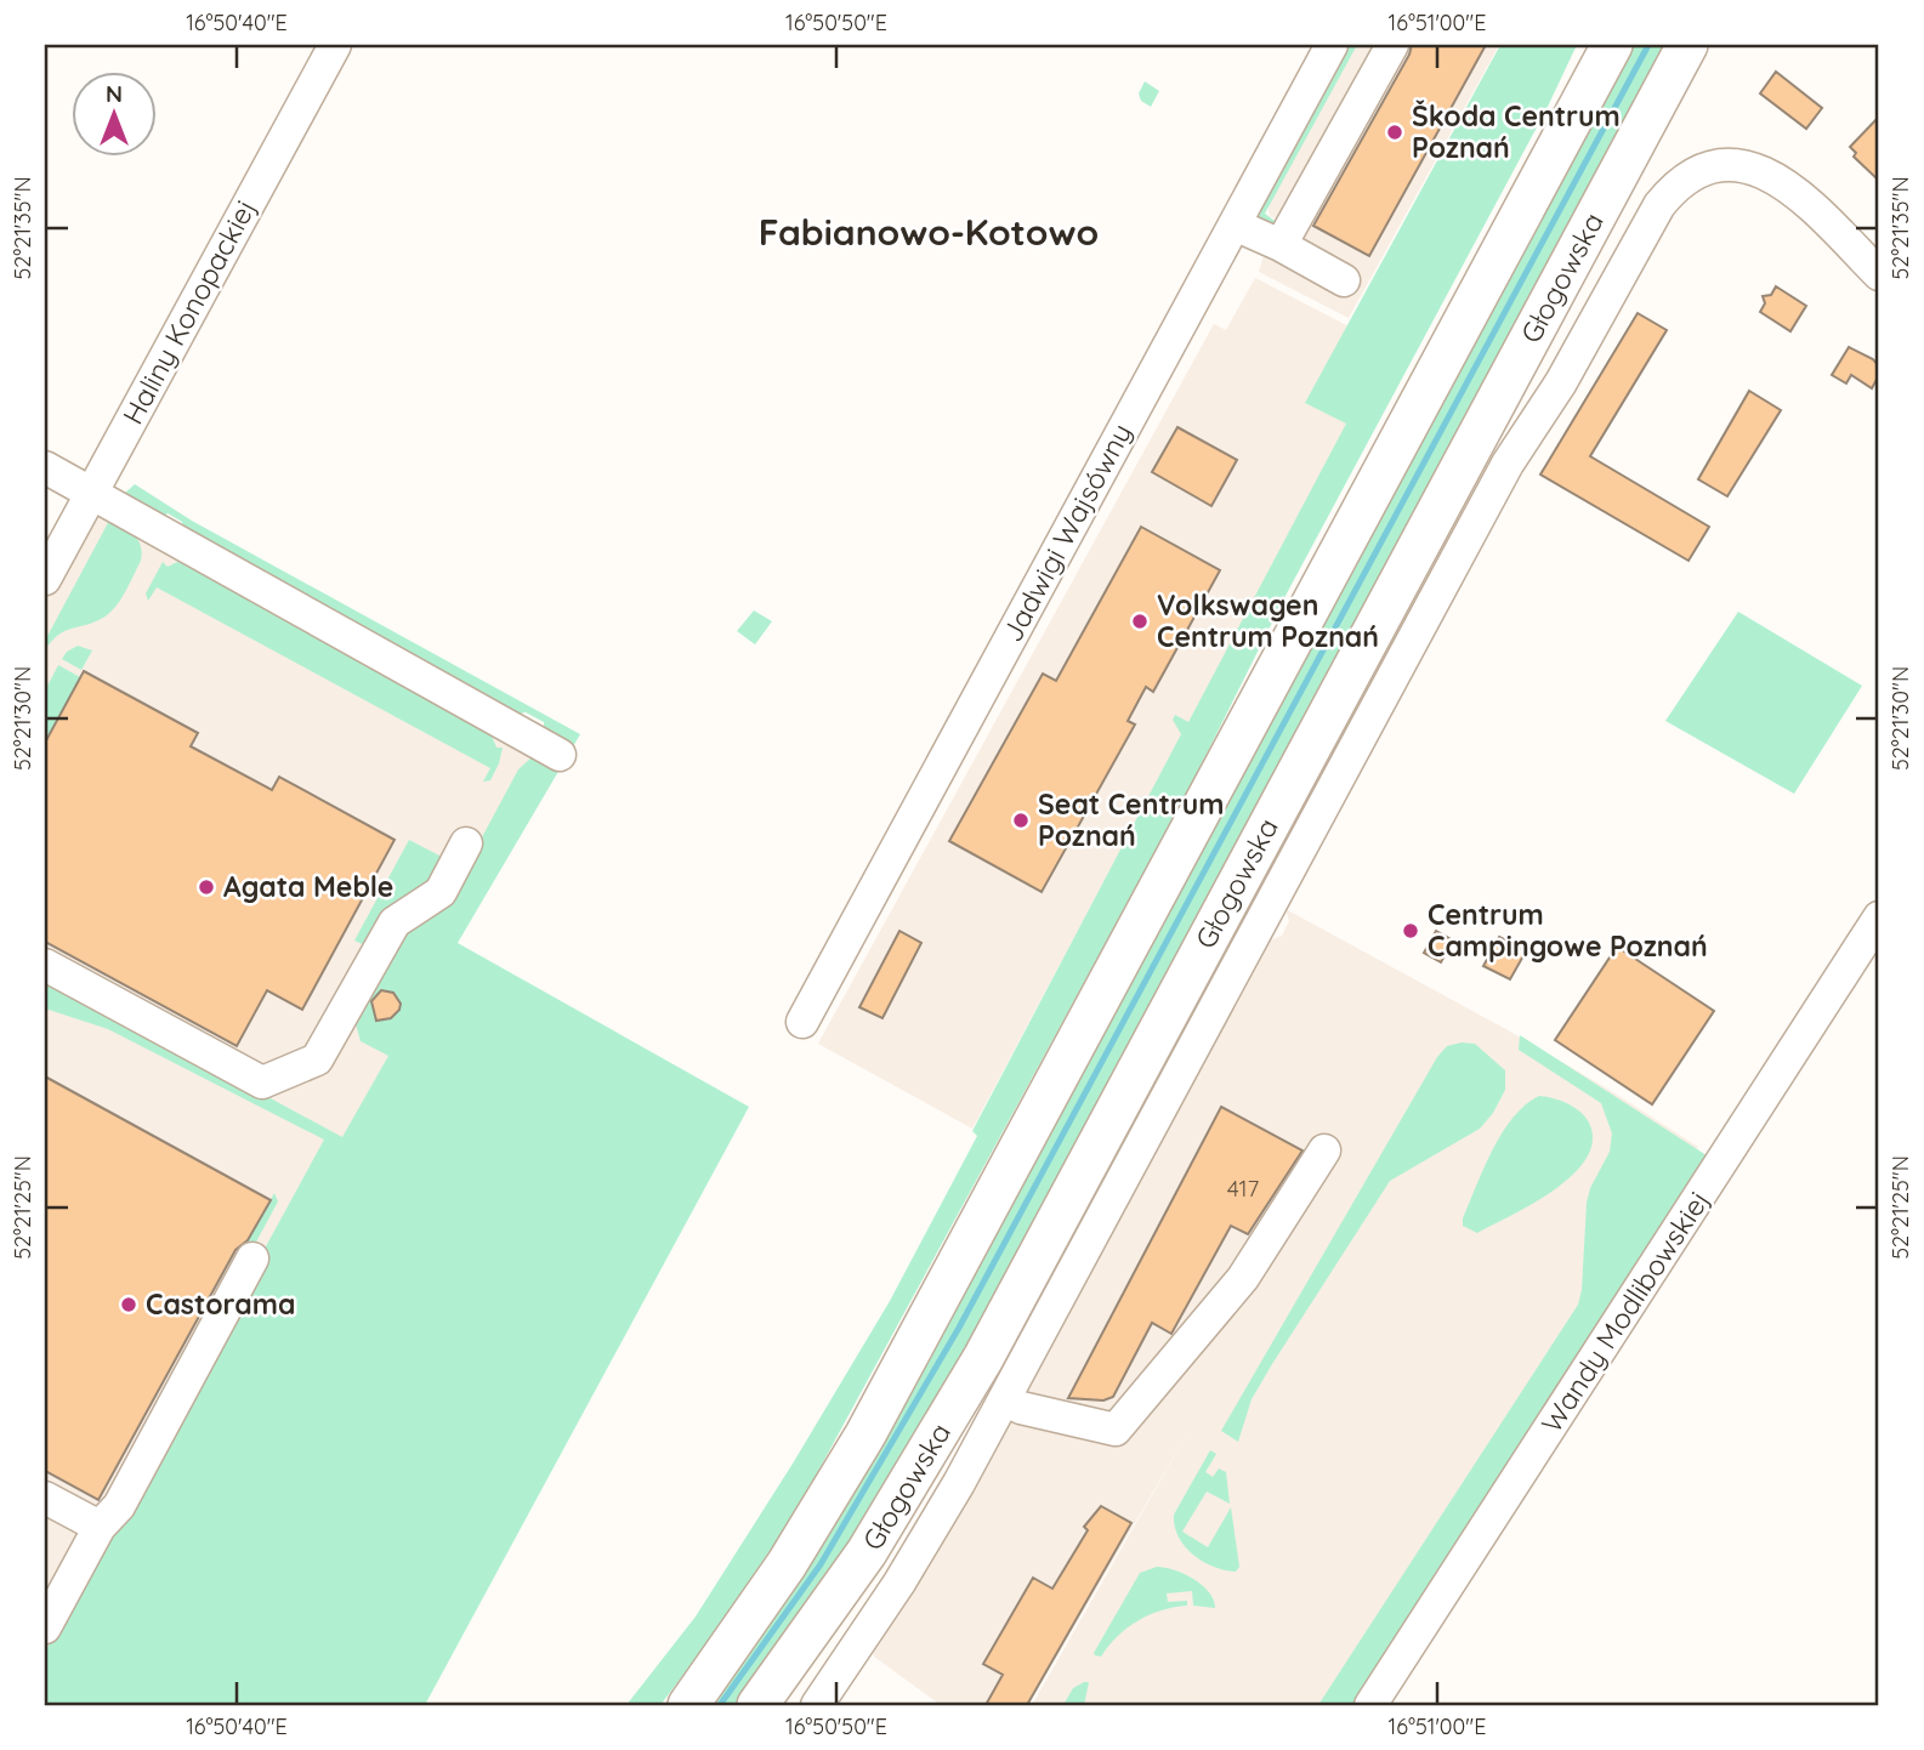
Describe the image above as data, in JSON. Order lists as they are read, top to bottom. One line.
{"streets":{"main road":["Głogowska"],"street":["Haliny Konopackiej","Jadwigi Wajsówny","Wandy Modlibowskiej"]},"districts":["Fabianowo-Kotowo"],"places":["Škoda Centrum Poznań","Volkswagen Centrum Poznań","Seat Centrum Poznań","Agata Meble","Centrum Campingowe Poznań","Castorama"],"house_numbers":["417"],"north":"top","coordinates":["16°50'40\"E","16°50'50\"E","16°51'00\"E","52°21'35\"N","52°21'30\"N","52°21'25\"N"]}
